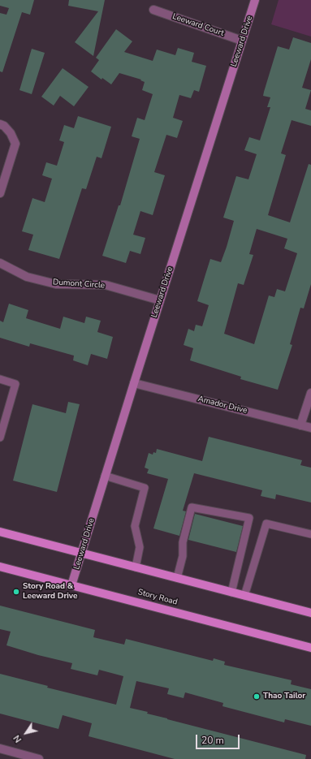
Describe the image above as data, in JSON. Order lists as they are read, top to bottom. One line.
{"streets":{"main road":["Story Road"],"street":["Leeward Court","Leeward Drive","Dumont Circle","Amador Drive"]},"crossings":[["Leeward Court","Leeward Drive"],["Leeward Drive","Dumont Circle"],["Leeward Drive","Amador Drive"],["Leeward Drive","Story Road"]],"places":["Story Road & Leeward Drive","Thao Tailor"],"scale_bar":"20 m","north":"bottom left"}
